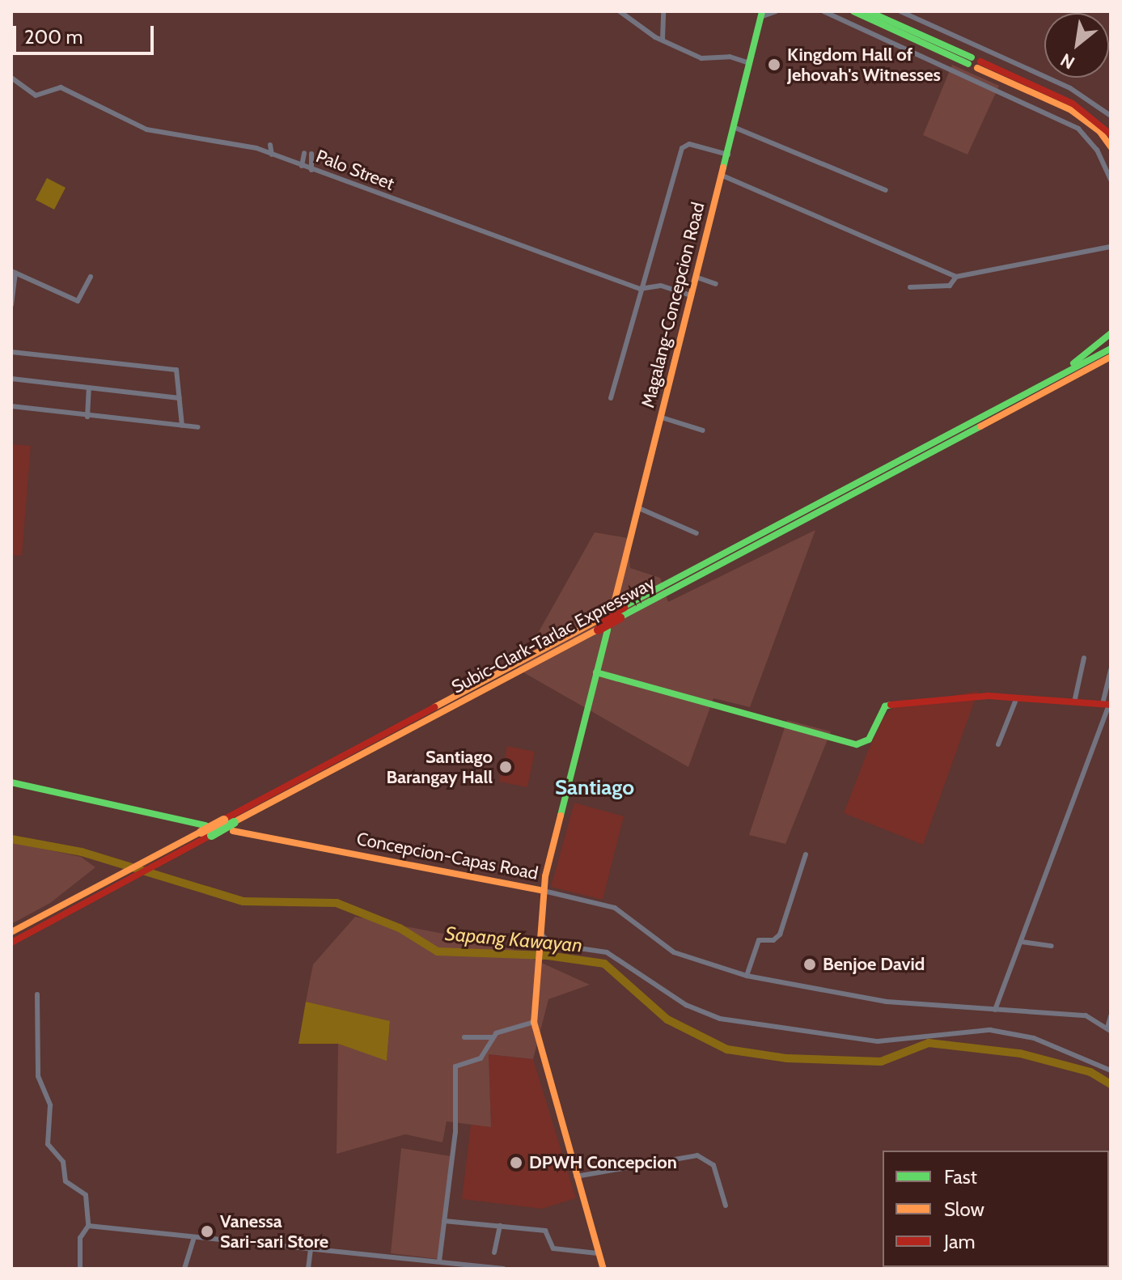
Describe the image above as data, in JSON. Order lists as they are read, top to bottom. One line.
{"streets":{"main road":["Magalang-Concepcion Road","Subic-Clark-Tarlac Expressway","Concepcion-Capas Road"],"street":["Palo Street"]},"crossings":[["Palo Street","Magalang-Concepcion Road"],["Magalang-Concepcion Road","Subic-Clark-Tarlac Expressway"],["Subic-Clark-Tarlac Expressway","Concepcion-Capas Road"]],"districts":["Santiago"],"water":["Sapang Kawayan"],"places":["Kingdom Hall of Jehovah's Witnesses","Santiago Barangay Hall","Benjoe David","DPWH Concepcion","Vanessa Sari-sari Store"],"legend":["Fast","Slow","Jam"],"scale_bar":"200 m","north":"bottom left"}
